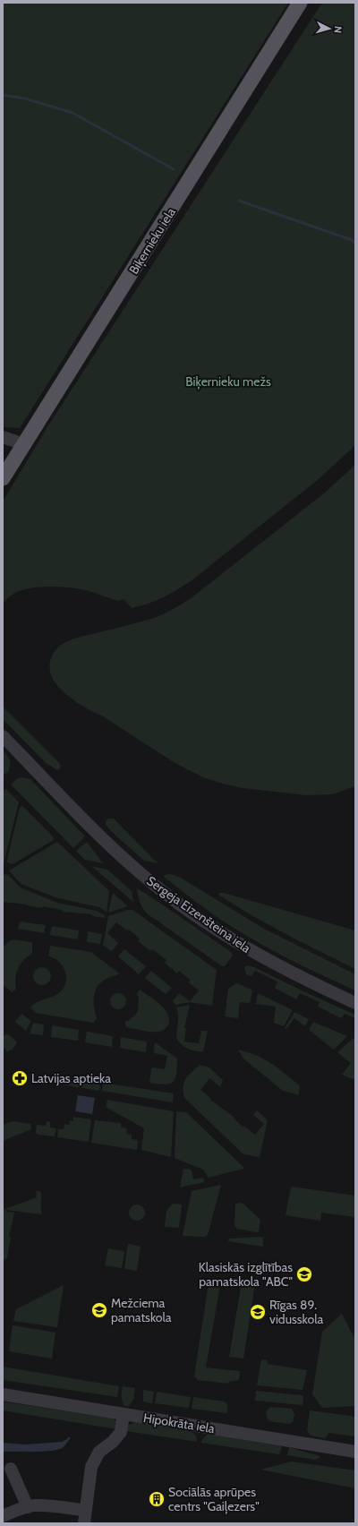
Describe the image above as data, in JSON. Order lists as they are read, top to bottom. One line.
{"streets":{"main road":["Biķernieku iela"],"street":["Sergeja Eizenšteina iela","Hipokrāta iela"]},"parks":["Biķernieku mežs"],"places":{"pharmacy":["Latvijas aptieka"],"school or university":["Klasiskās izglītības pamatskola \"ABC\"","Mežciema pamatskola","Rīgas 89. vidusskola"],"building":["Sociālās aprūpes centrs \"Gaiļezers\""]},"north":"right"}
